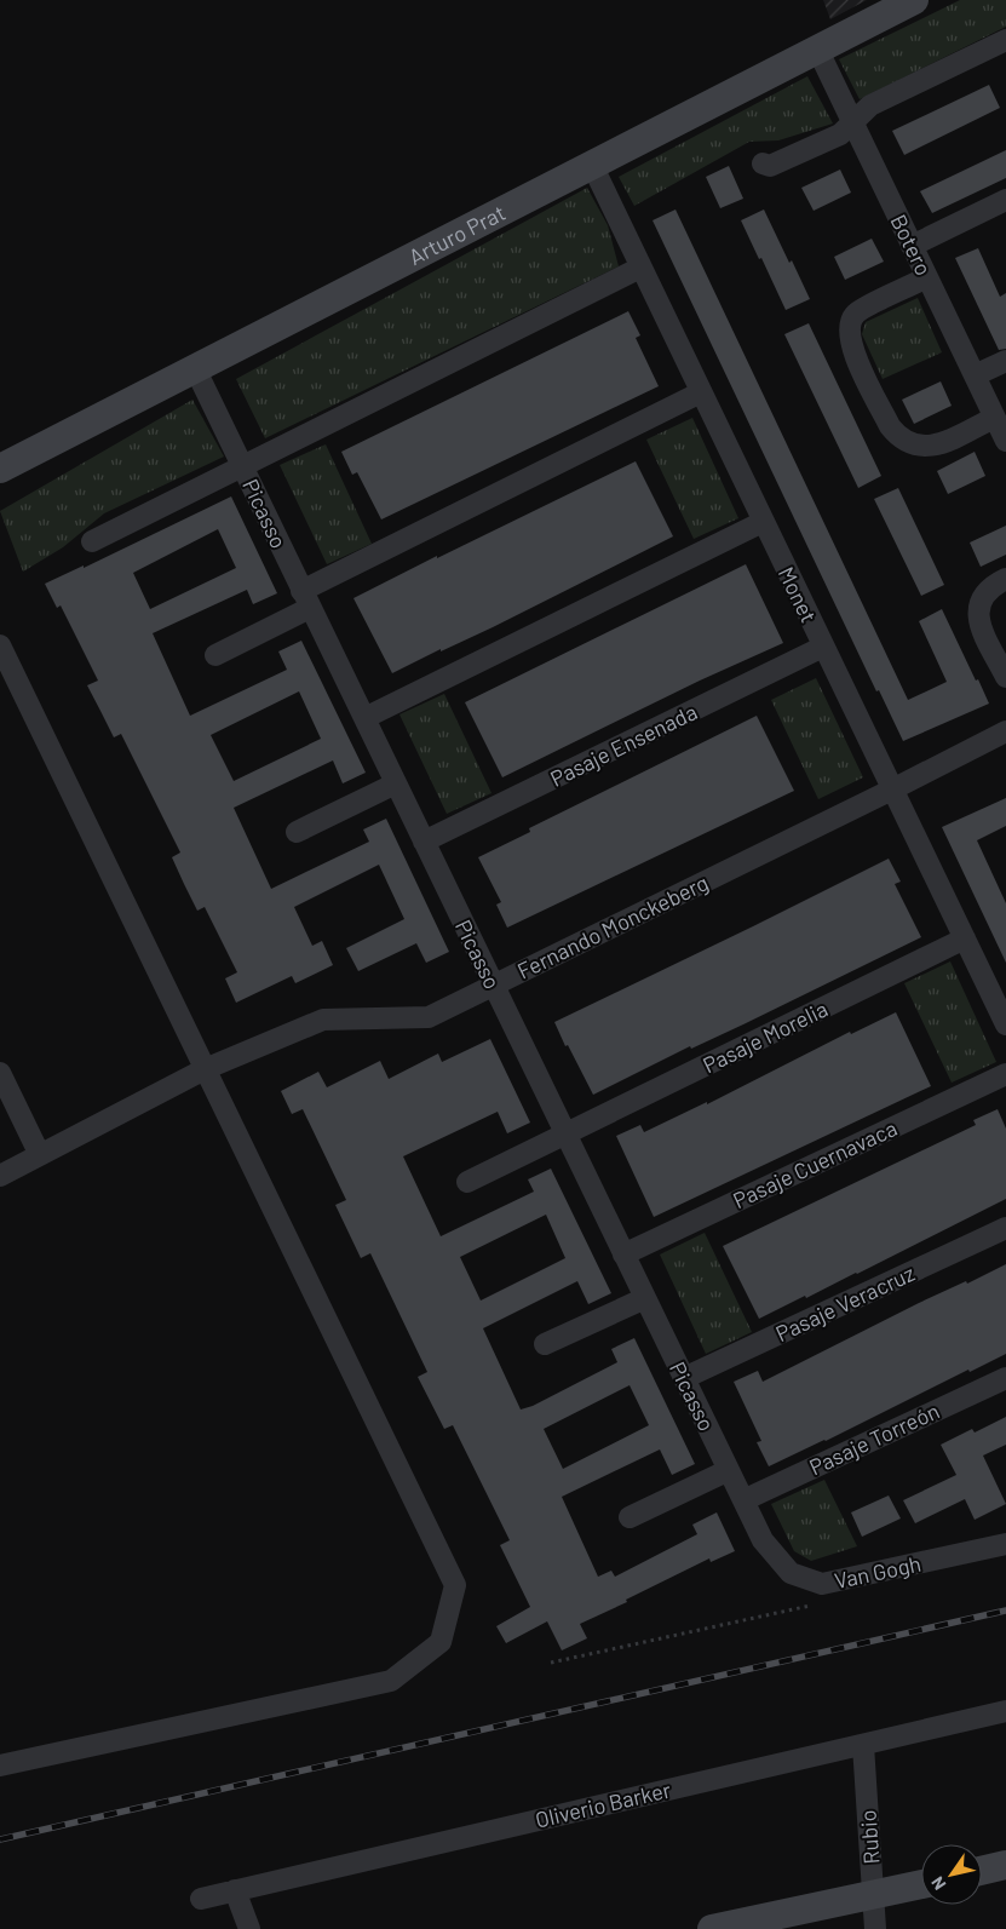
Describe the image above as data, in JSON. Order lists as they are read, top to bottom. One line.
{"streets":{"street":["Arturo Prat","Botero","Picasso","Monet","Pasaje Ensenada","Fernando Monckeberg","Pasaje Morelia","Pasaje Cuernavaca","Pasaje Veracruz","Pasaje Torreón","Van Gogh","Oliverio Barker","Rubio"]},"crossings":[["Arturo Prat","Botero"],["Arturo Prat","Picasso"],["Arturo Prat","Monet"],["Picasso","Pasaje Ensenada"],["Picasso","Fernando Monckeberg"],["Picasso","Pasaje Morelia"],["Picasso","Pasaje Cuernavaca"],["Picasso","Pasaje Veracruz"],["Picasso","Pasaje Torreón"],["Picasso","Van Gogh"],["Monet","Pasaje Ensenada"],["Monet","Fernando Monckeberg"],["Monet","Pasaje Morelia"],["Oliverio Barker","Rubio"]],"north":"bottom left"}
